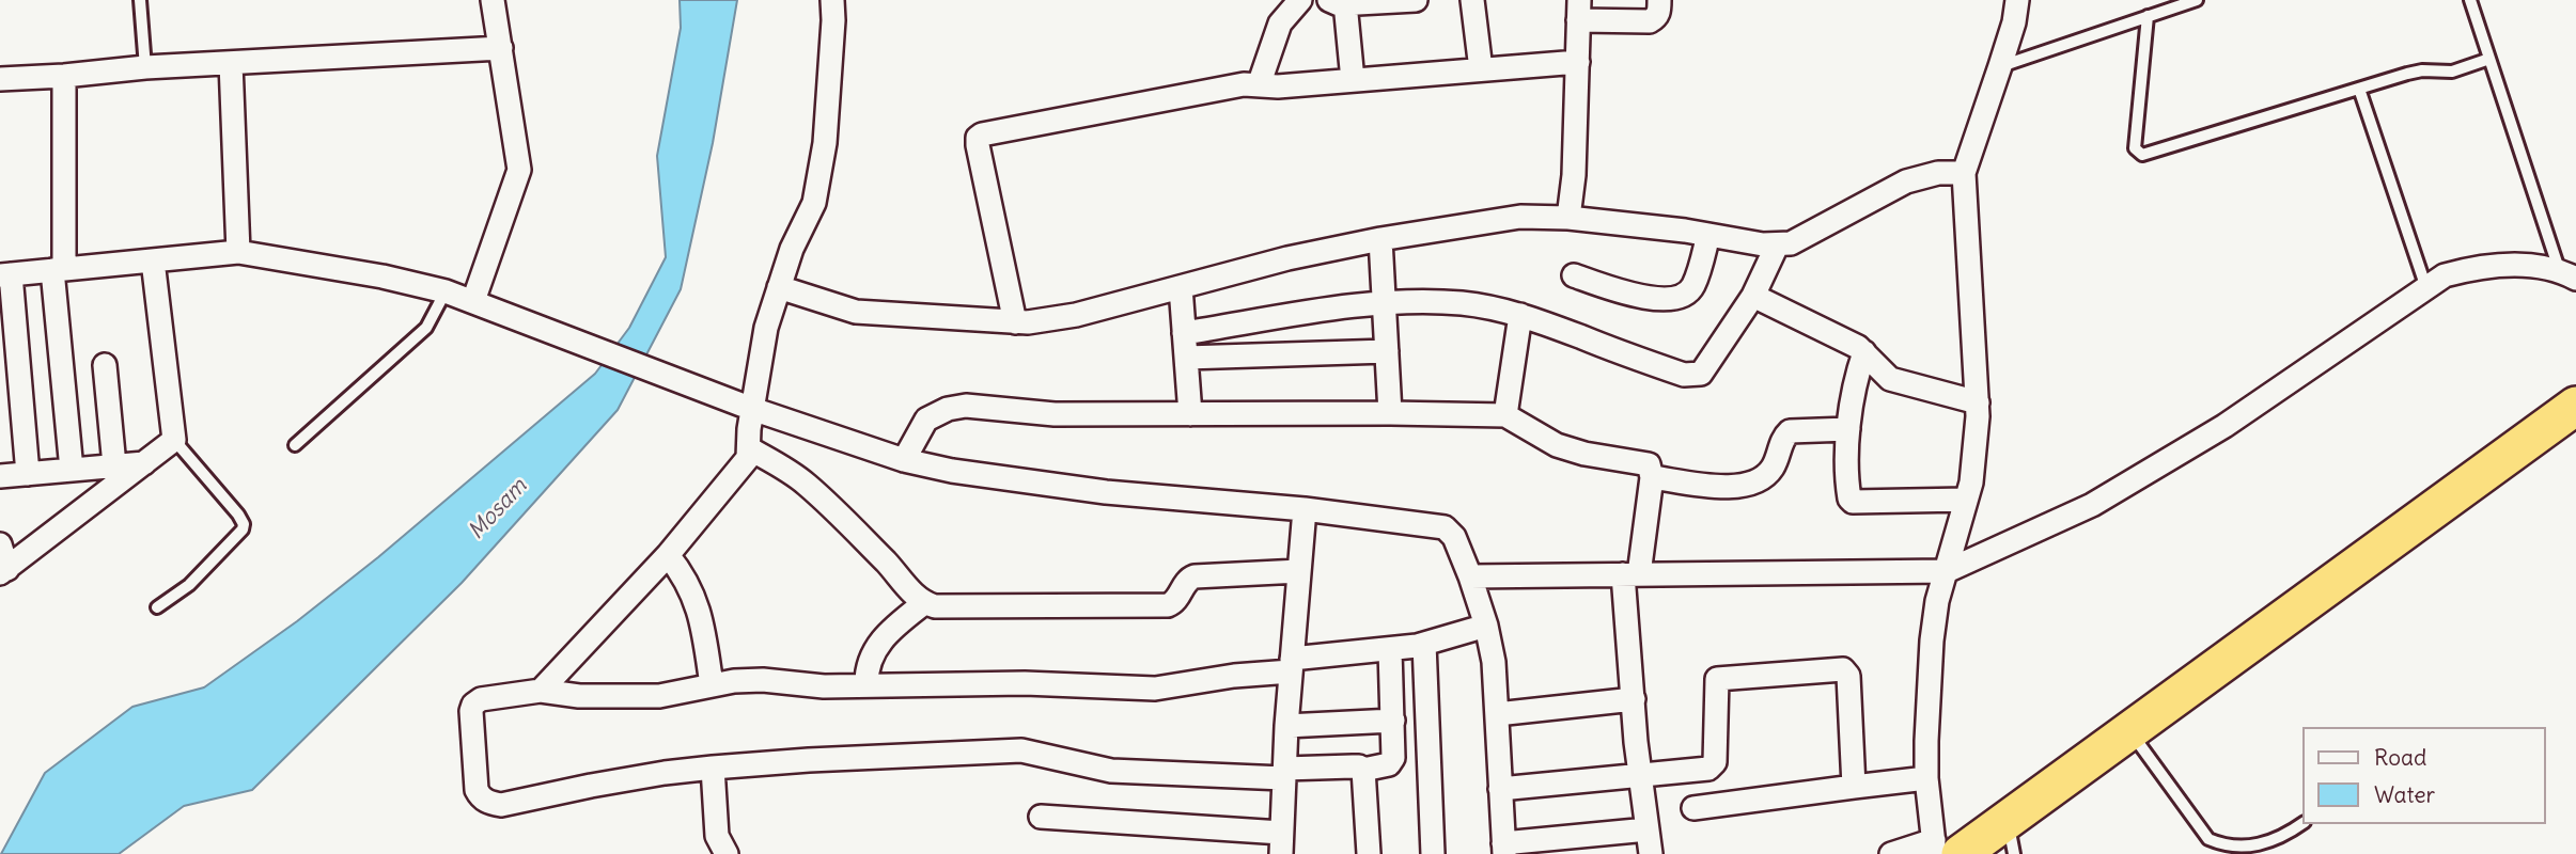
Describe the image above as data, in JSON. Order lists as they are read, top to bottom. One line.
{"water":["Mosam"],"legend":["Road","Water"]}
